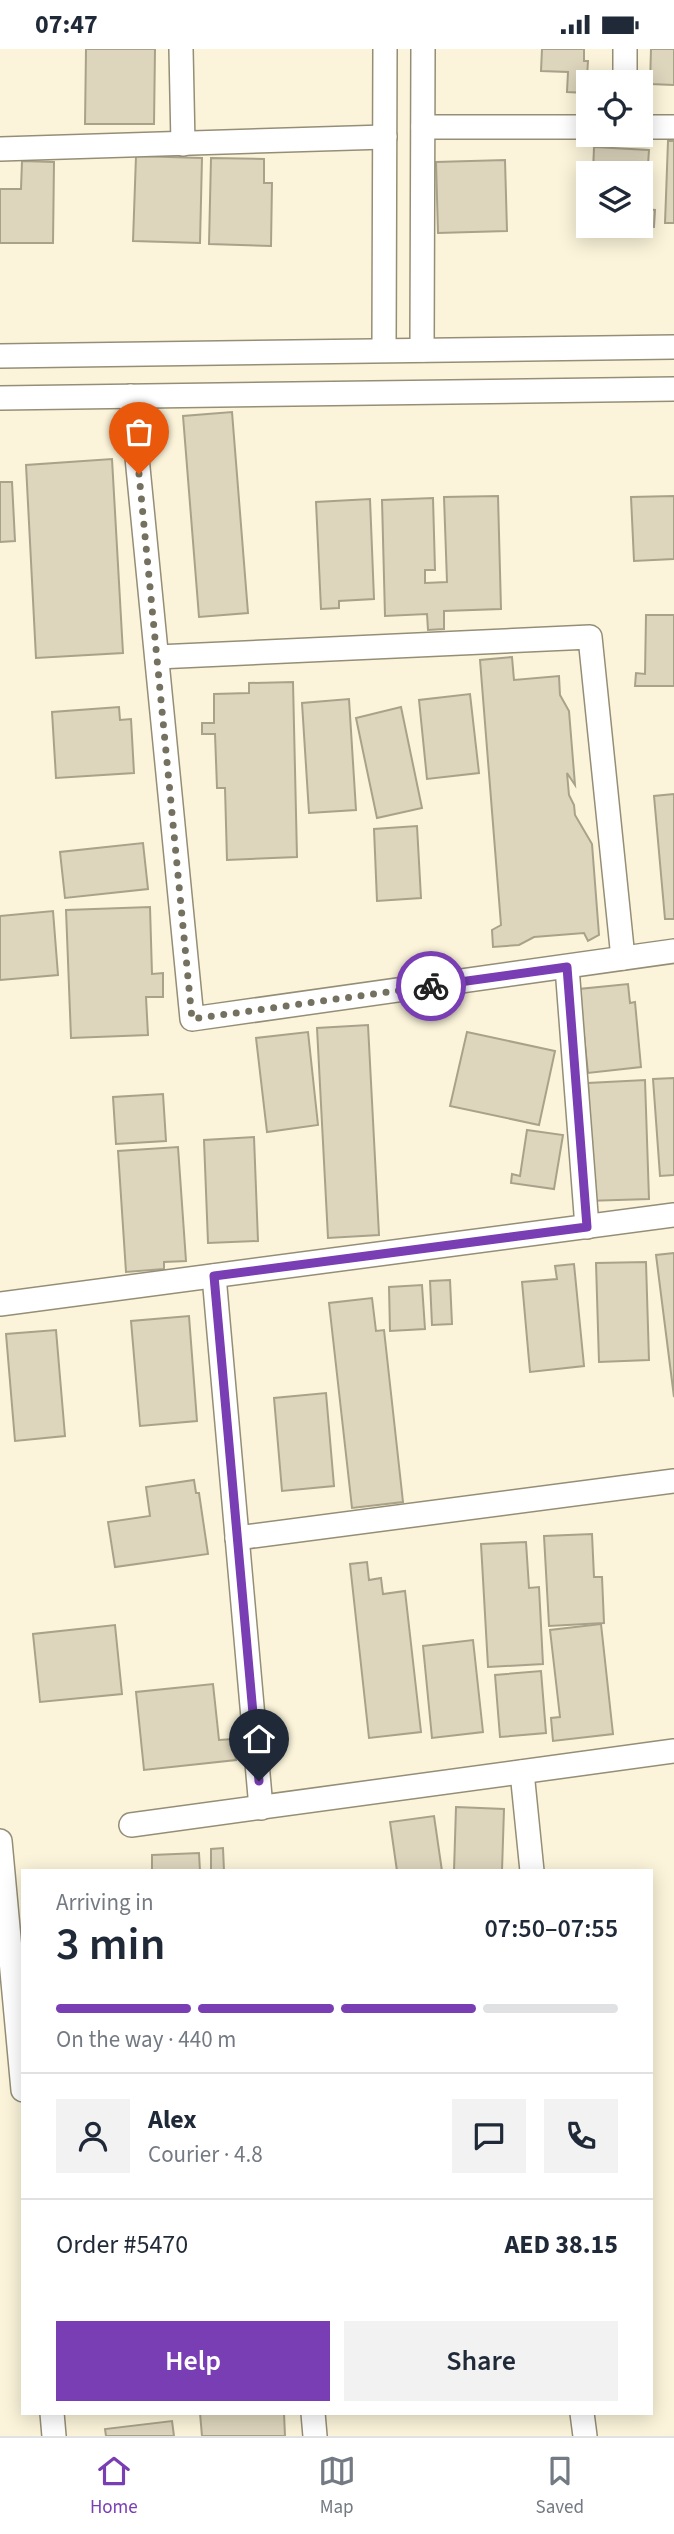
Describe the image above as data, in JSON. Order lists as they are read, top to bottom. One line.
{"page":{"status":"07:47","heading":["3 min","Arriving in","07:50–07:55"],"panel":["Alex","Courier · 4.8","Order #5470","AED 38.15"],"bar":"On the way · 440 m","buttons":["Help","Share"],"tabs":["Home","Map","Saved"]}}
